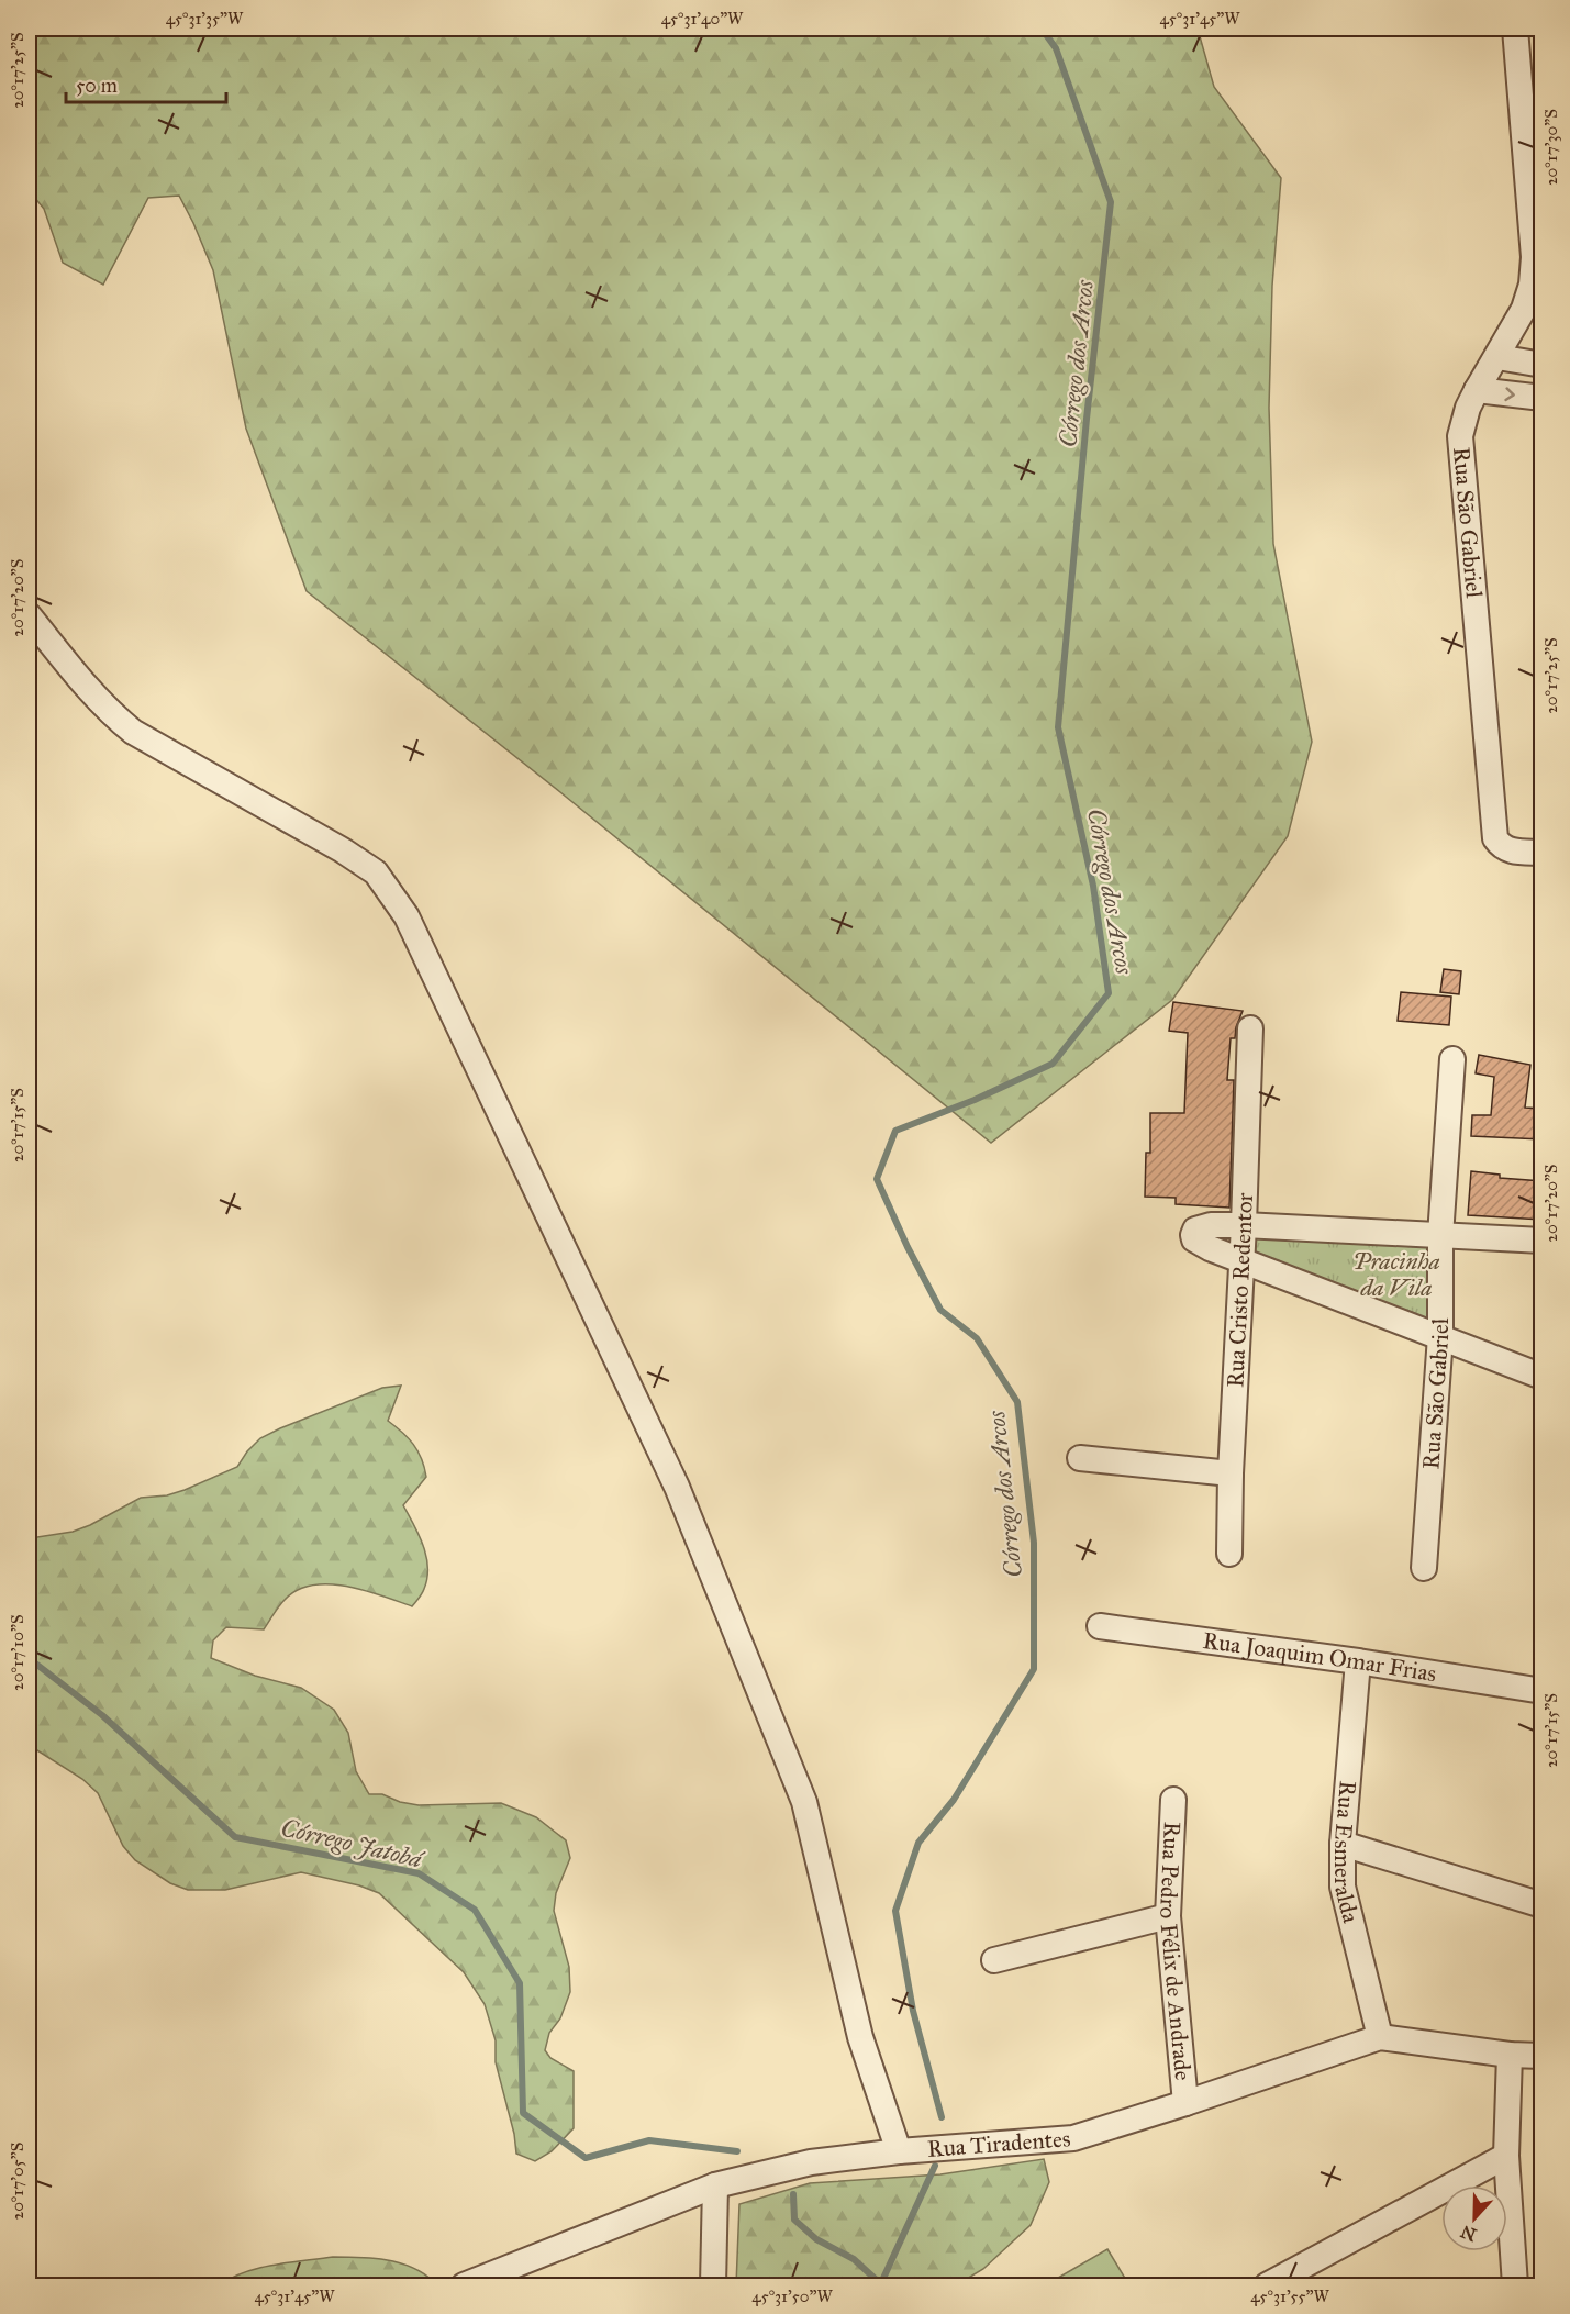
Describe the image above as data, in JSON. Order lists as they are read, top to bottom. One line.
{"streets":{"street":["Rua São Gabriel","Rua Cristo Redentor","Rua Joaquim Omar Frias","Rua Esmeralda","Rua Pedro Félix de Andrade","Rua Tiradentes"]},"crossings":[["Rua Joaquim Omar Frias","Rua Esmeralda"],["Rua Esmeralda","Rua Tiradentes"],["Rua Pedro Félix de Andrade","Rua Tiradentes"]],"water":["Córrego dos Arcos","Córrego Jatobá"],"parks":["Pracinha da Vila"],"scale_bar":"50 m","north":"bottom","coordinates":["45°31'35\"W","45°31'40\"W","45°31'45\"W","20°17'25\"S","20°17'30\"S","20°17'20\"S","20°17'15\"S","20°17'10\"S","20°17'05\"S","45°31'50\"W","45°31'55\"W"]}
